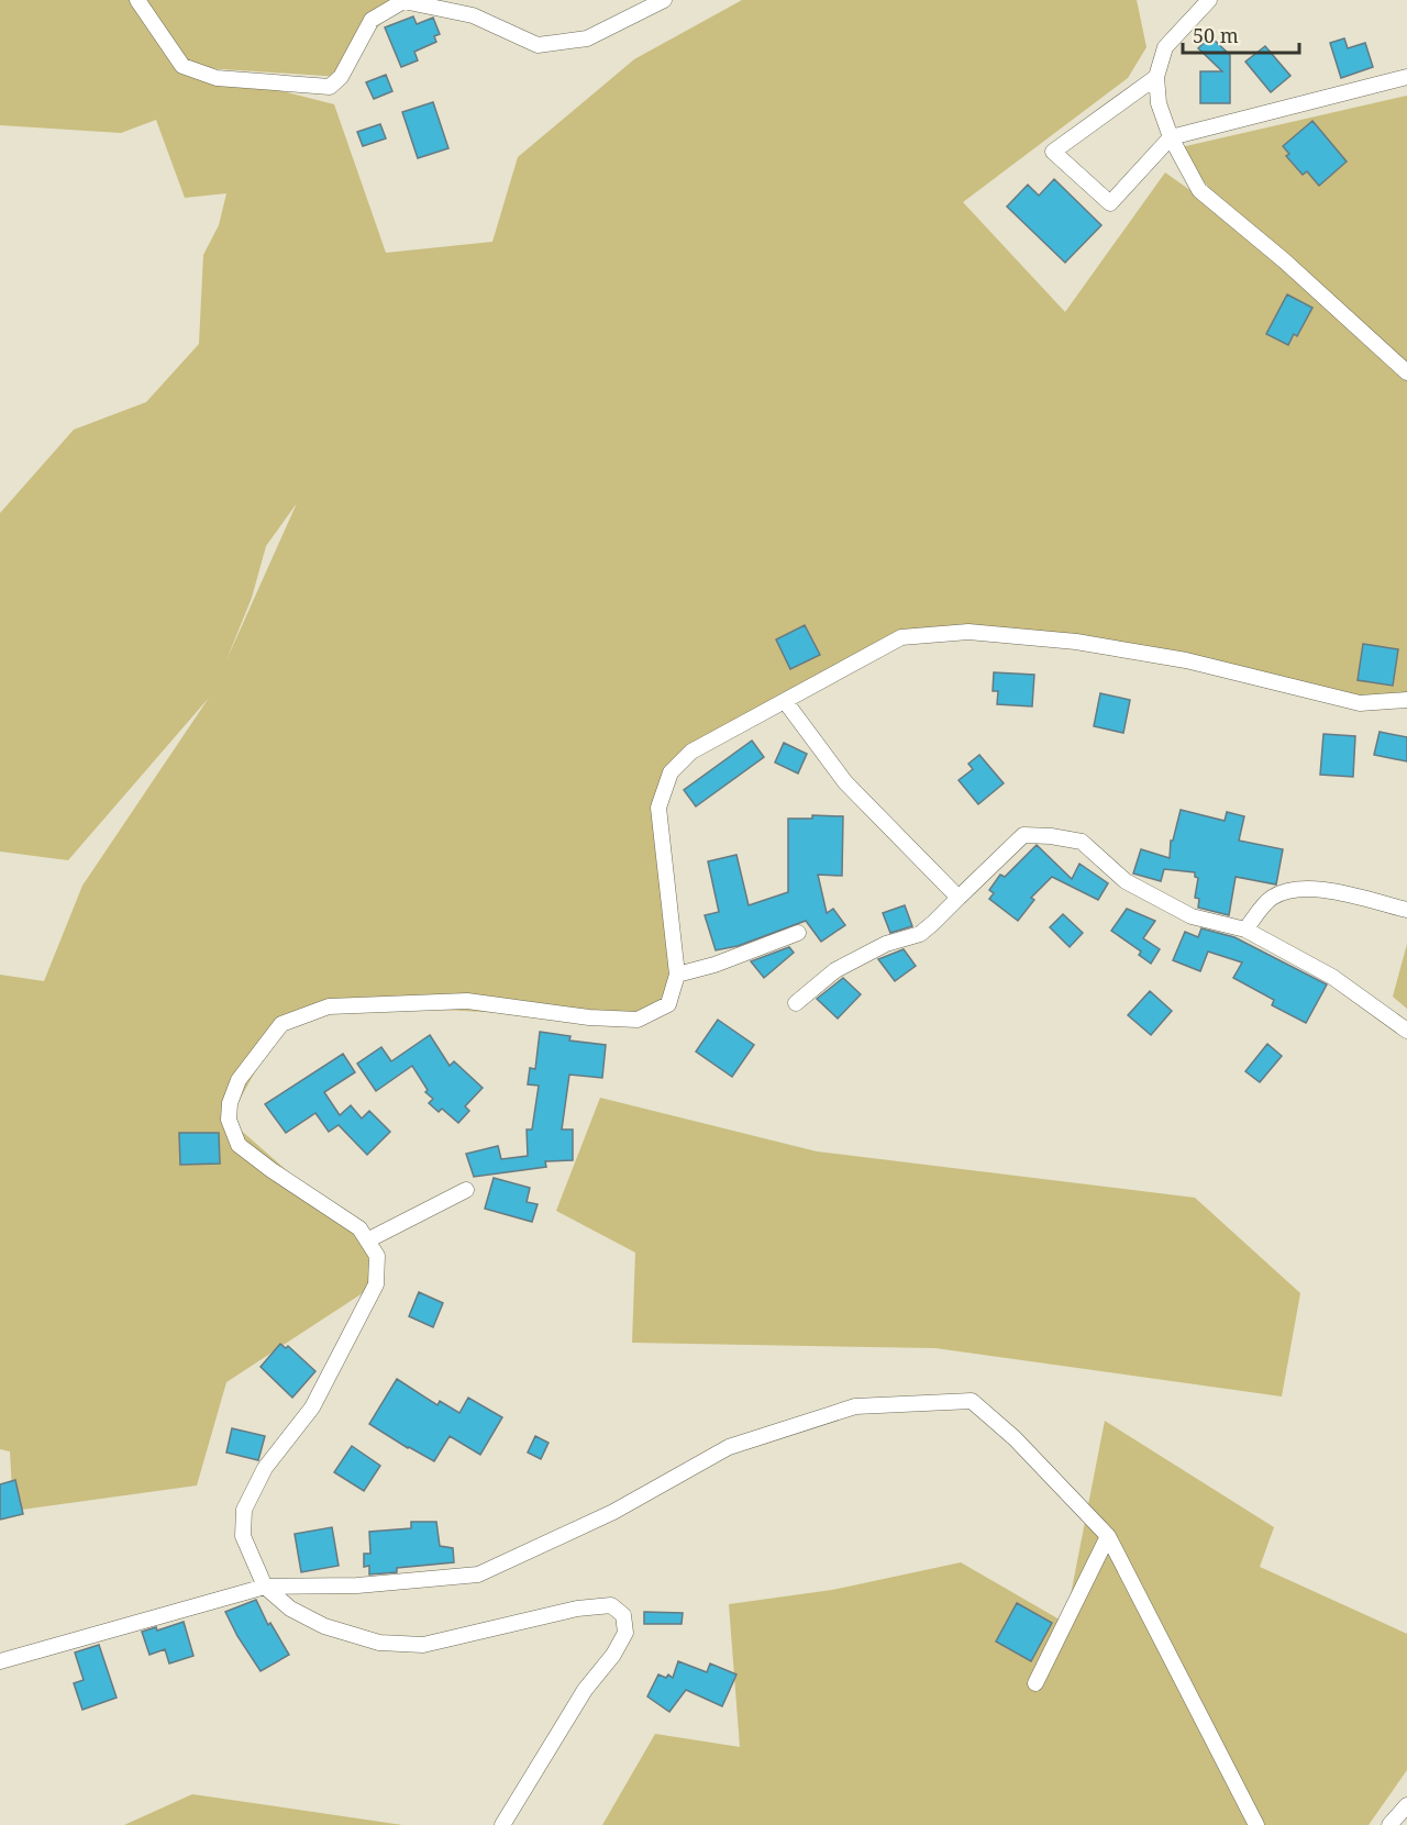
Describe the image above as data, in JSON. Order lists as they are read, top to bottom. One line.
{"scale_bar":"50 m"}
